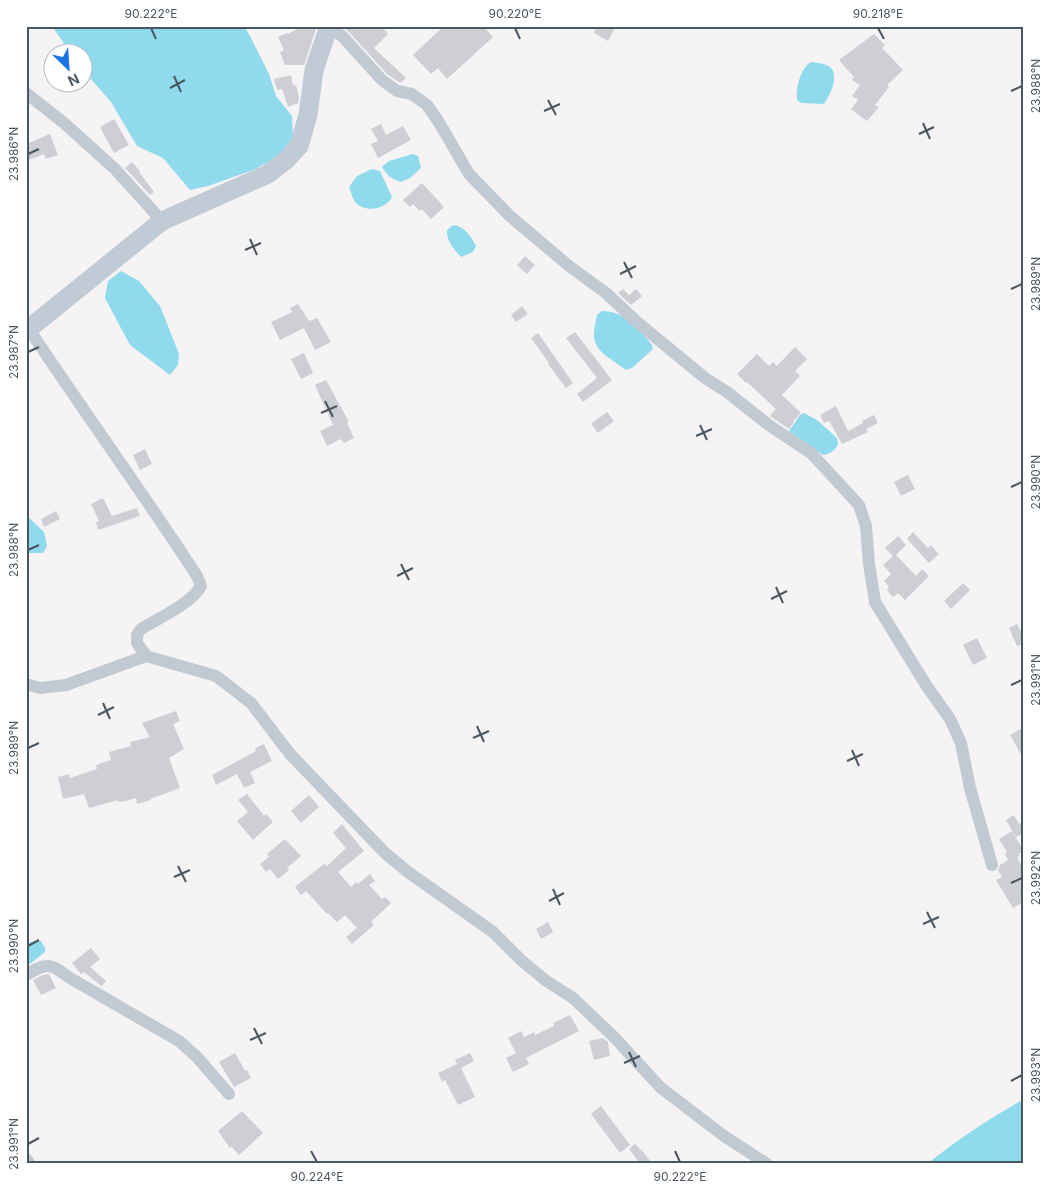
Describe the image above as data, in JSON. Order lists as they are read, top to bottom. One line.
{"north":"bottom right","coordinates":["90.222°E","90.220°E","90.218°E","23.988°N","23.986°N","23.989°N","23.987°N","23.990°N","23.991°N","23.992°N","23.993°N","90.224°E"]}
